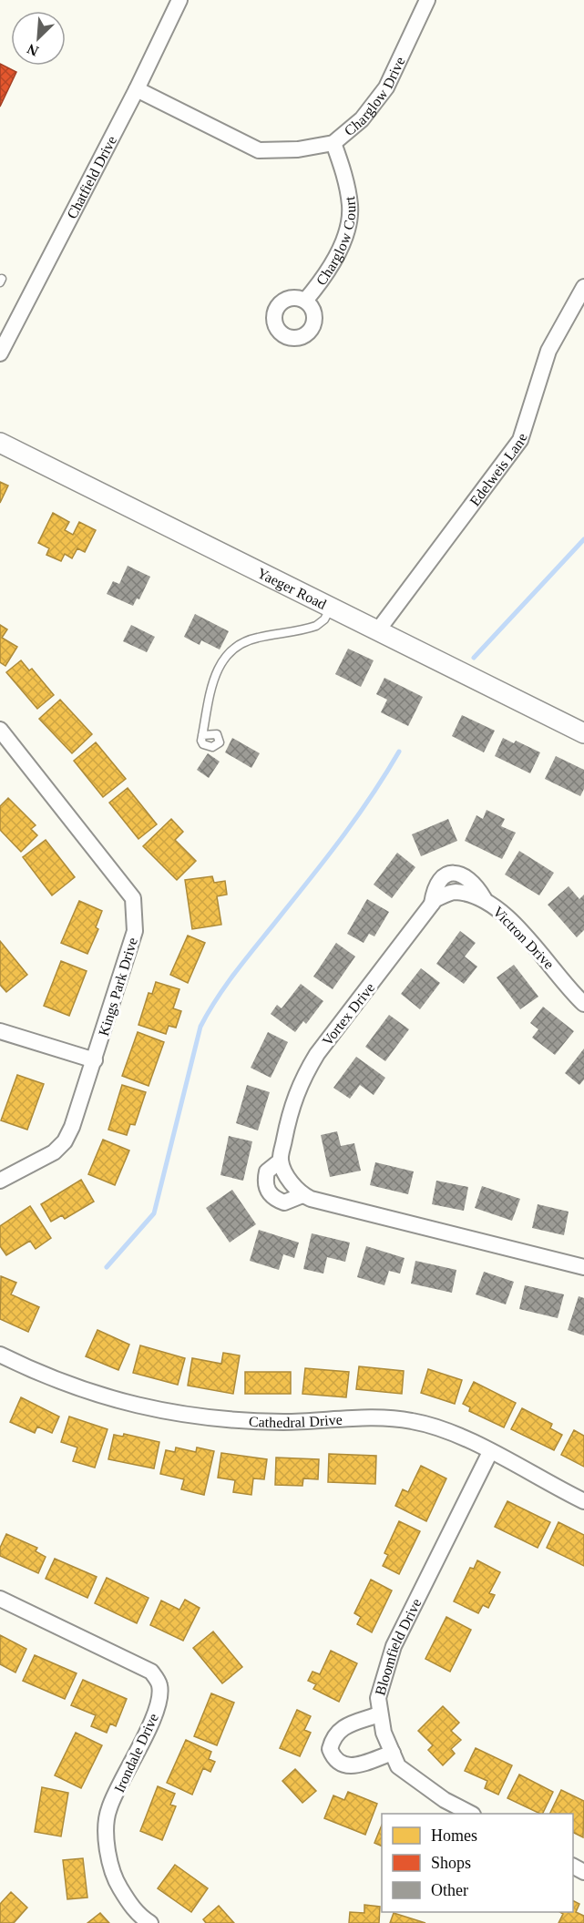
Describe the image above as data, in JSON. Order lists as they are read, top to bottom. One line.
{"streets":{"street":["Charglow Drive","Chatfield Drive","Charglow Court","Edelweis Lane","Yaeger Road","Victron Drive","Kings Park Drive","Vortex Drive","Cathedral Drive","Bloomfield Drive","Irondale Drive"]},"crossings":[["Charglow Drive","Chatfield Drive"],["Charglow Drive","Charglow Court"],["Edelweis Lane","Yaeger Road"],["Victron Drive","Vortex Drive"],["Cathedral Drive","Bloomfield Drive"]],"legend":["Homes","Shops","Other"],"north":"bottom left"}
